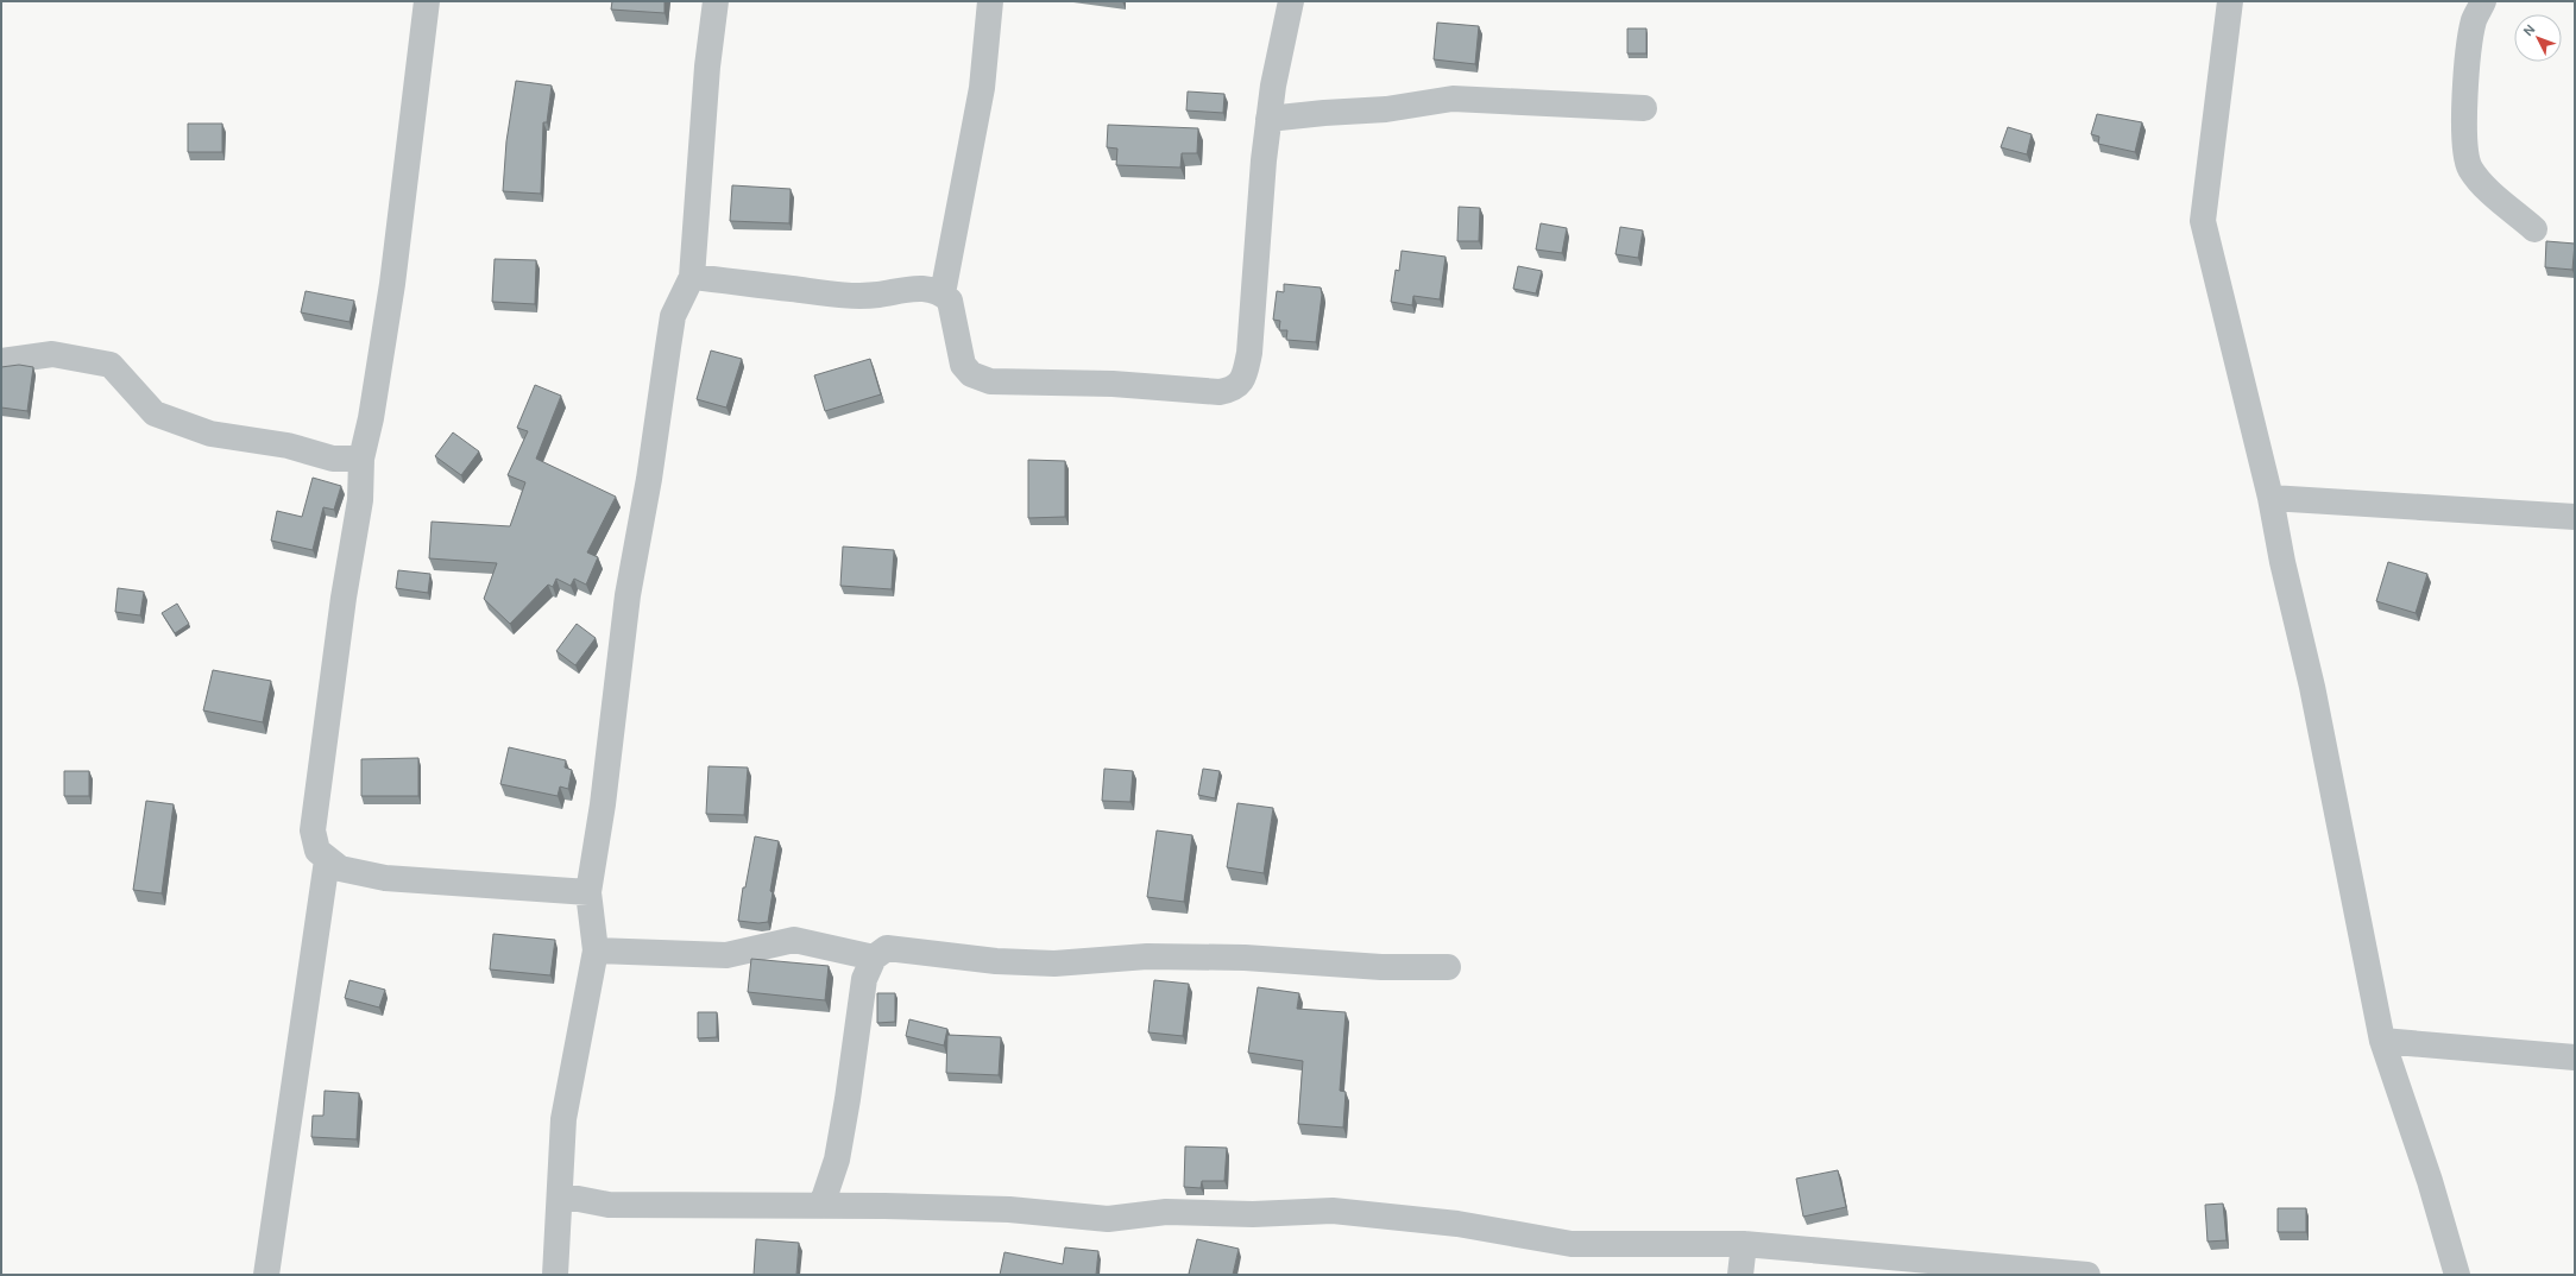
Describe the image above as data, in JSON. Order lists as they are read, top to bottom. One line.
{"north":"top left"}
